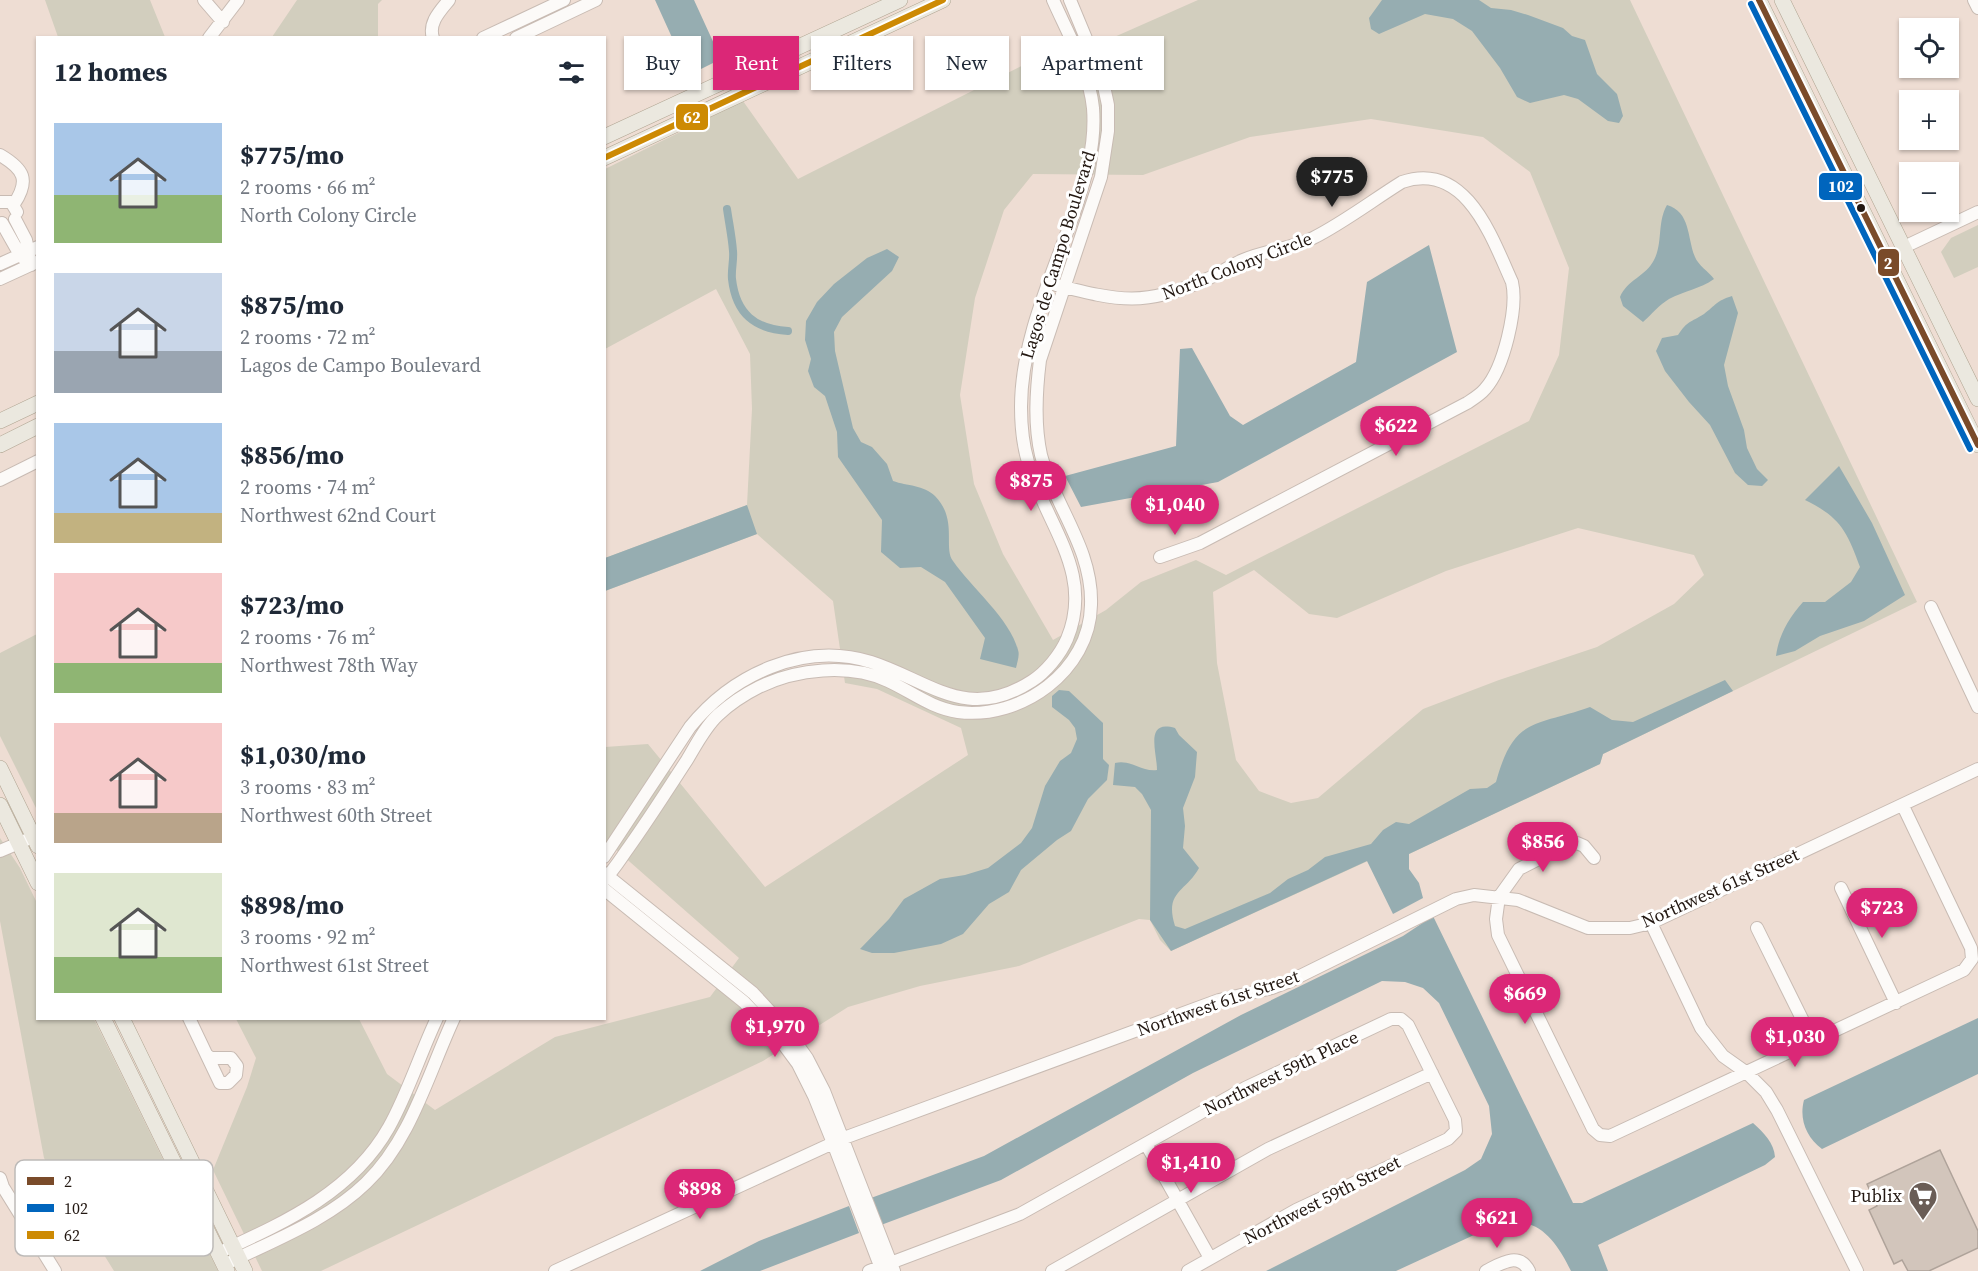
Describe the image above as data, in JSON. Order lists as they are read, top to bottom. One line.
{"streets":{"street":["Lagos de Campo Boulevard","North Colony Circle","Northwest 61st Street","Northwest 59th Place","Northwest 59th Street"]},"crossings":[["Lagos de Campo Boulevard","North Colony Circle"],["Northwest 59th Place","Northwest 59th Street"]],"places":{"supermarket":["Publix"]},"lines":["transit line 2","transit line 62","transit line 102"],"legend":["2","102","62"],"page":{"map_buttons":["+","−"],"chip":["Buy","Rent","Filters","New","Apartment"],"heading":"12 homes","list":[{"name":"$775/mo","note":"2 rooms · 66 m² · North Colony Circle"},{"name":"$875/mo","note":"2 rooms · 72 m² · Lagos de Campo Boulevard"},{"name":"$856/mo","note":"2 rooms · 74 m² · Northwest 62nd Court"},{"name":"$723/mo","note":"2 rooms · 76 m² · Northwest 78th Way"},{"name":"$1,030/mo","note":"3 rooms · 83 m² · Northwest 60th Street"},{"name":"$898/mo","note":"3 rooms · 92 m² · Northwest 61st Street"}],"price":["$775","$622","$875","$1,040","$856","$723","$669","$1,970","$1,030","$1,410","$898","$621"]}}
